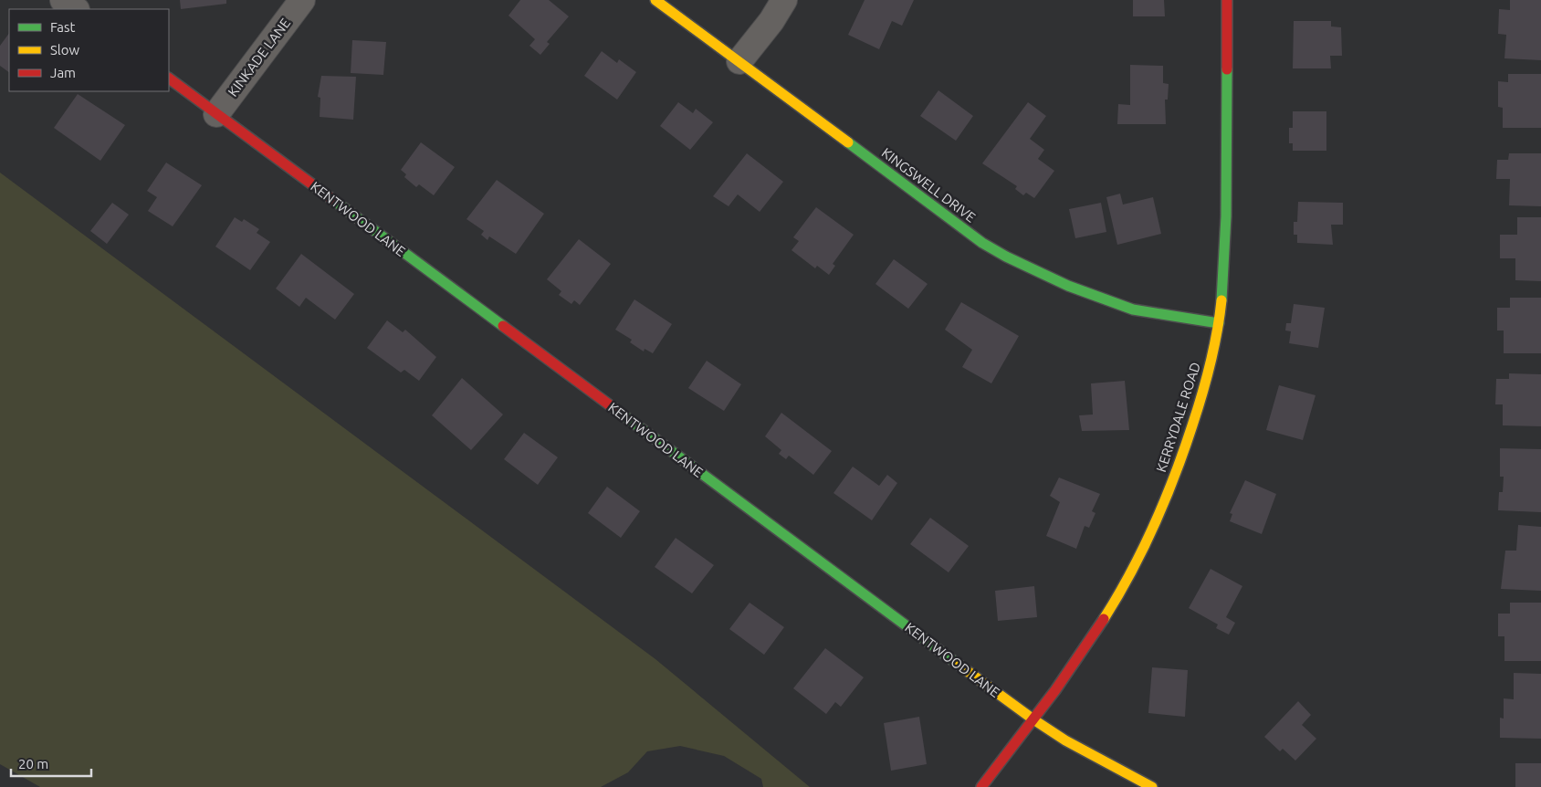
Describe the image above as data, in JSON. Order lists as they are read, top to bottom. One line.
{"streets":{"street":["KINKADE LANE","KINGSWELL DRIVE","KENTWOOD LANE","KERRYDALE ROAD"]},"crossings":[["KINKADE LANE","KENTWOOD LANE"],["KINGSWELL DRIVE","KERRYDALE ROAD"],["KENTWOOD LANE","KERRYDALE ROAD"]],"legend":["Fast","Slow","Jam"],"scale_bar":"20 m"}
